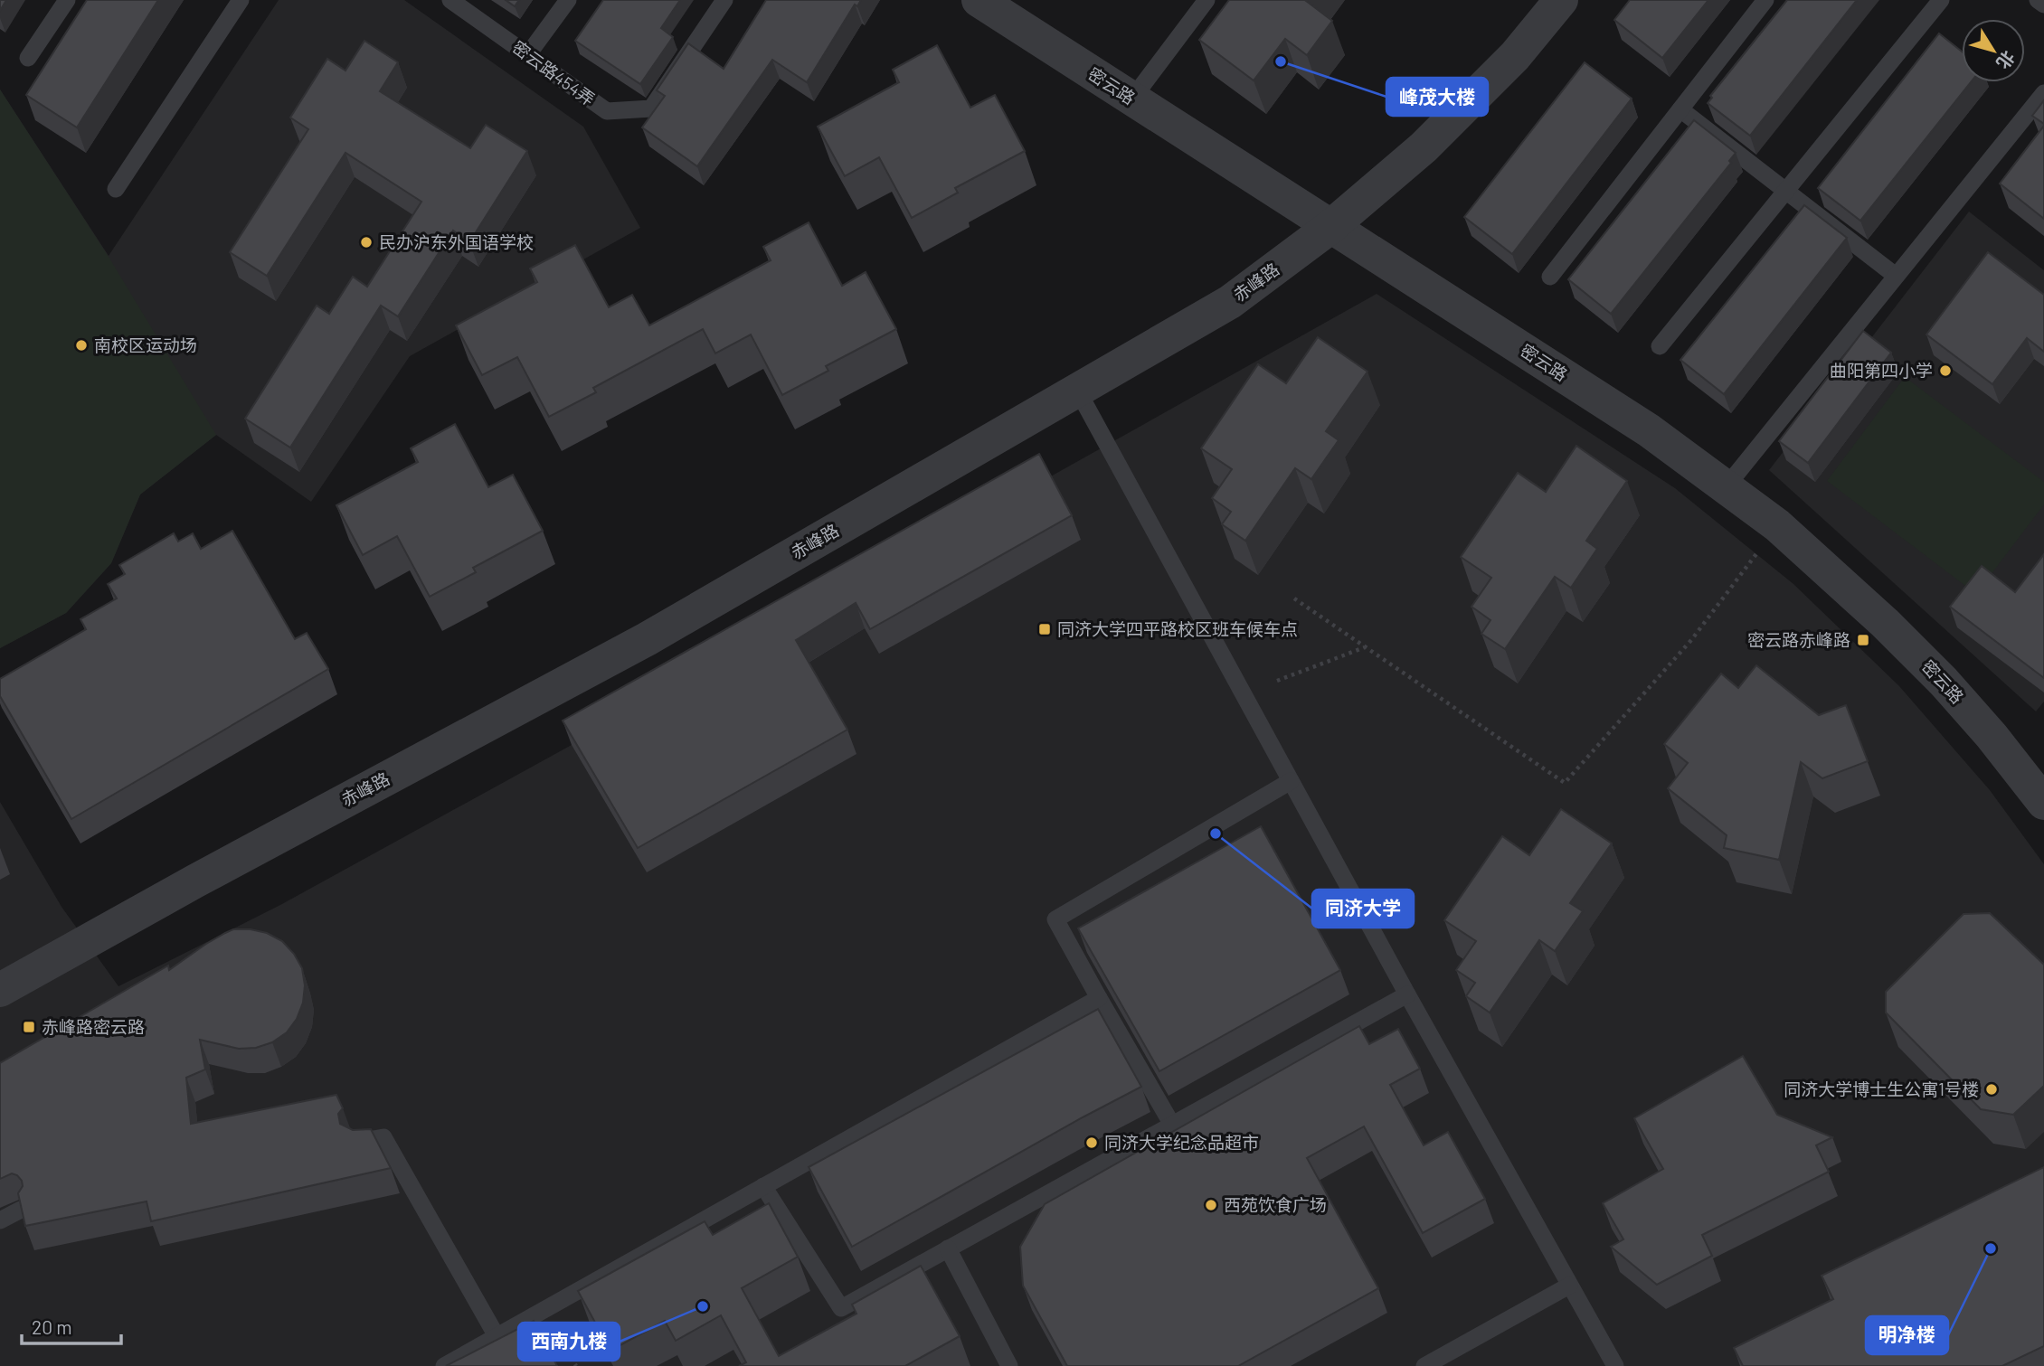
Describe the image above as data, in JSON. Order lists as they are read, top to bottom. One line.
{"streets":{"street":["密云路","赤峰路"],"lane":["密云路454弄"]},"crossings":[["密云路","赤峰路"]],"places":{"other":["峰茂大楼","民办沪东外国语学校","南校区运动场","曲阳第四小学","同济大学","同济大学博士生公寓1号楼","同济大学纪念品超市","西苑饮食广场","明净楼","西南九楼"],"transit":["同济大学四平路校区班车候车点","密云路赤峰路","赤峰路密云路"]},"scale_bar":"20 m","north":"bottom right"}
